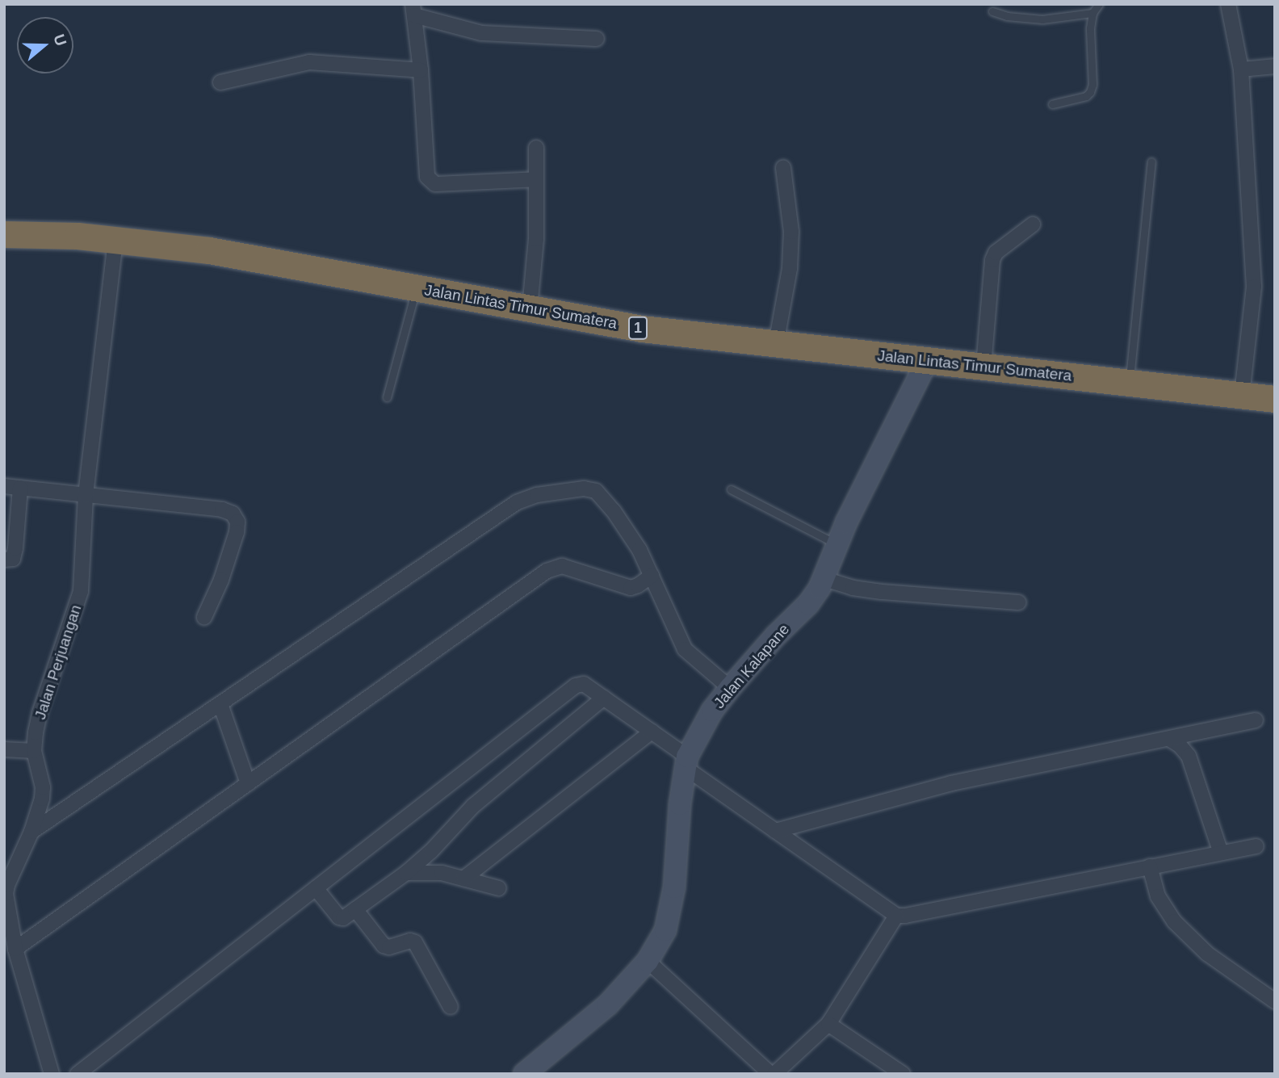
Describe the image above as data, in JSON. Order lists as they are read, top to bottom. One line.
{"streets":{"highway":["Jalan Lintas Timur Sumatera","1"],"street":["Jalan Perjuangan","Jalan Kalapane"]},"crossings":[["Jalan Lintas Timur Sumatera","Jalan Perjuangan"],["Jalan Lintas Timur Sumatera","Jalan Kalapane"]],"north":"right"}
